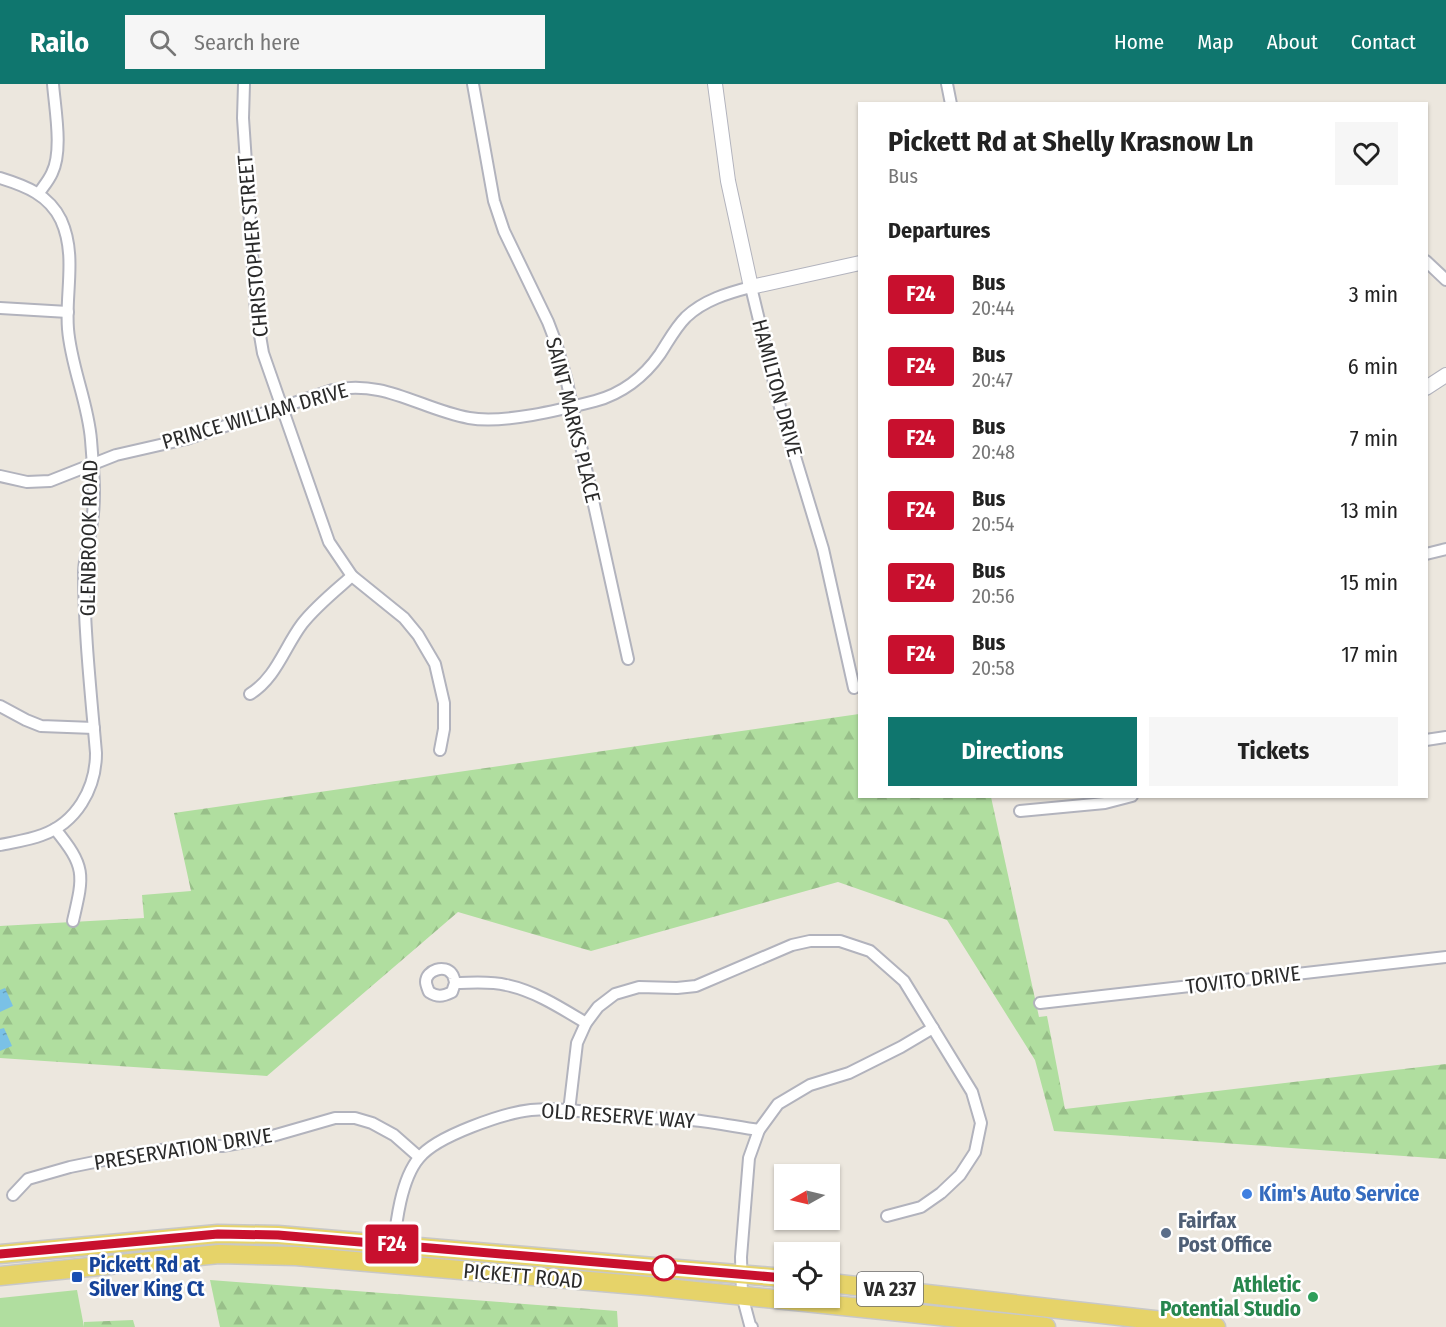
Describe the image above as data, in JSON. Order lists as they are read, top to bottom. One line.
{"streets":{"main road":["PICKETT ROAD","VA 237"],"street":["CHRISTOPHER STREET","HAMILTON DRIVE","PRINCE WILLIAM DRIVE","SAINT MARKS PLACE","GLENBROOK ROAD","TOVITO DRIVE","OLD RESERVE WAY","PRESERVATION DRIVE"]},"crossings":[["CHRISTOPHER STREET","PRINCE WILLIAM DRIVE"],["HAMILTON DRIVE","PRINCE WILLIAM DRIVE"],["PRINCE WILLIAM DRIVE","SAINT MARKS PLACE"],["PRINCE WILLIAM DRIVE","GLENBROOK ROAD"],["OLD RESERVE WAY","PRESERVATION DRIVE"],["OLD RESERVE WAY","PICKETT ROAD"]],"places":{"other":["Kim's Auto Service","Fairfax Post Office","Athletic Potential Studio"],"transit":["Pickett Rd at Silver King Ct"]},"lines":["bus line F24"],"north":"left","page":{"header":"Railo","search":"Search here","nav":["Home","Map","About","Contact"],"on_map":"F24","heading":[["Pickett Rd at Shelly Krasnow Ln","Bus"],"Departures"],"list":[{"mark":"F24","name":"Bus","note":"20:44","value":"3 min"},{"mark":"F24","name":"Bus","note":"20:47","value":"6 min"},{"mark":"F24","name":"Bus","note":"20:48","value":"7 min"},{"mark":"F24","name":"Bus","note":"20:54","value":"13 min"},{"mark":"F24","name":"Bus","note":"20:56","value":"15 min"},{"mark":"F24","name":"Bus","note":"20:58","value":"17 min"}],"buttons":["Directions","Tickets"]}}
